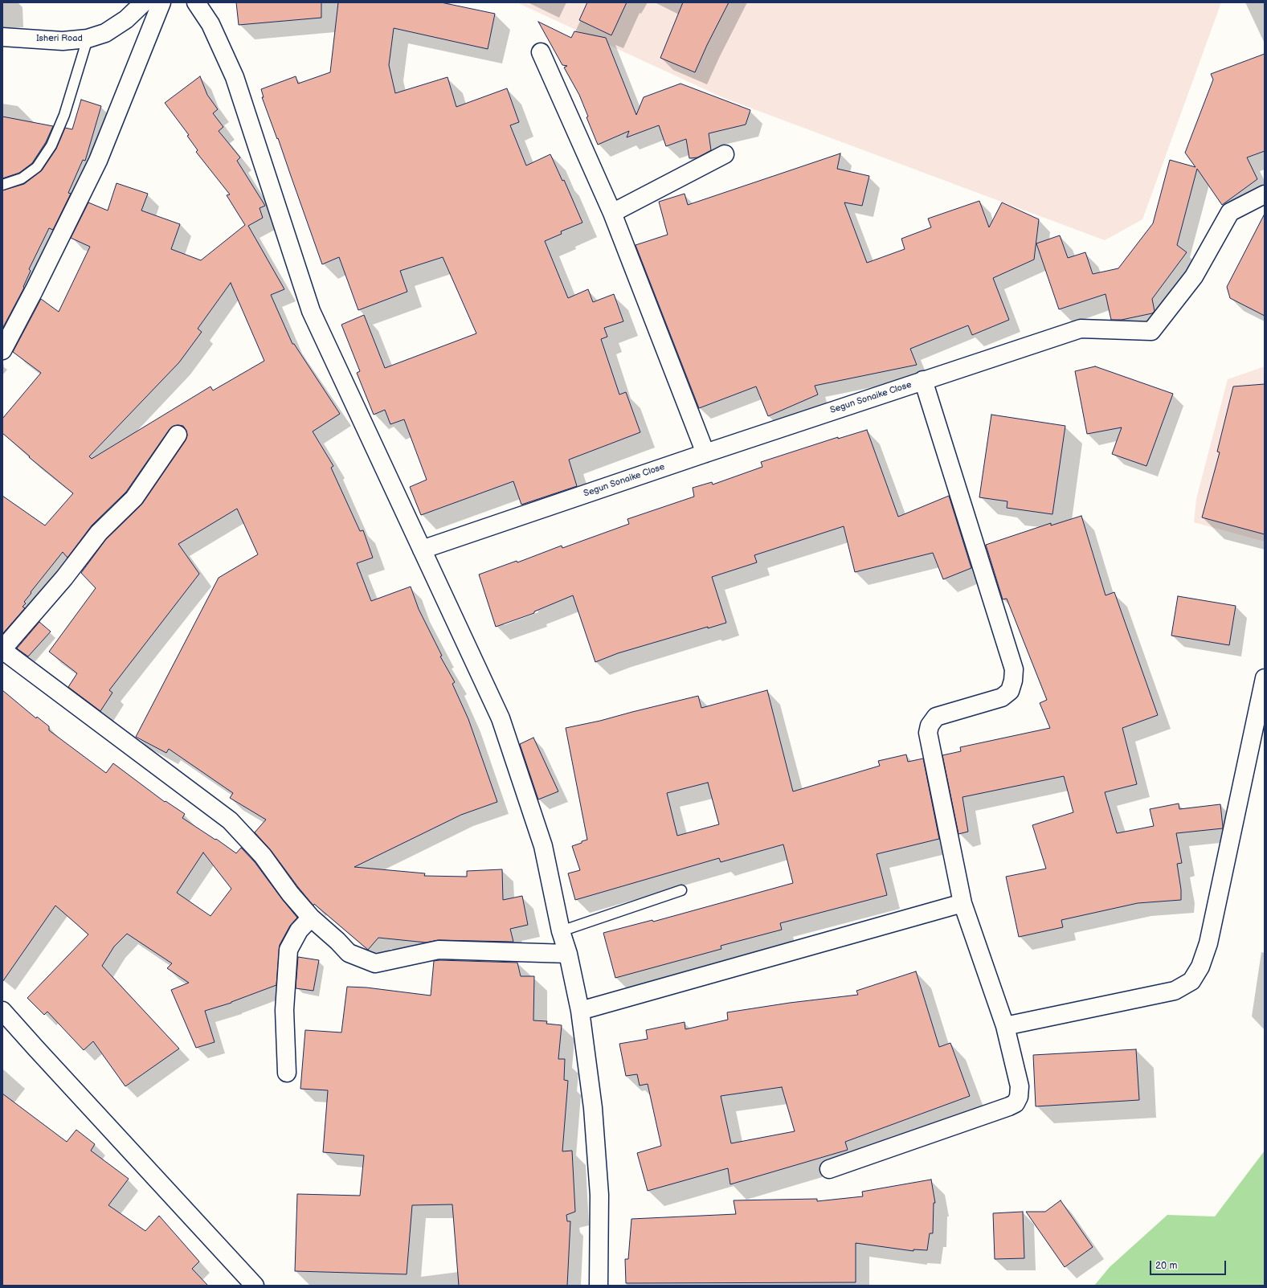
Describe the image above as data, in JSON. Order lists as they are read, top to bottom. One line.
{"streets":{"street":["Isheri Road","Segun Sonaike Close"]},"scale_bar":"20 m"}
